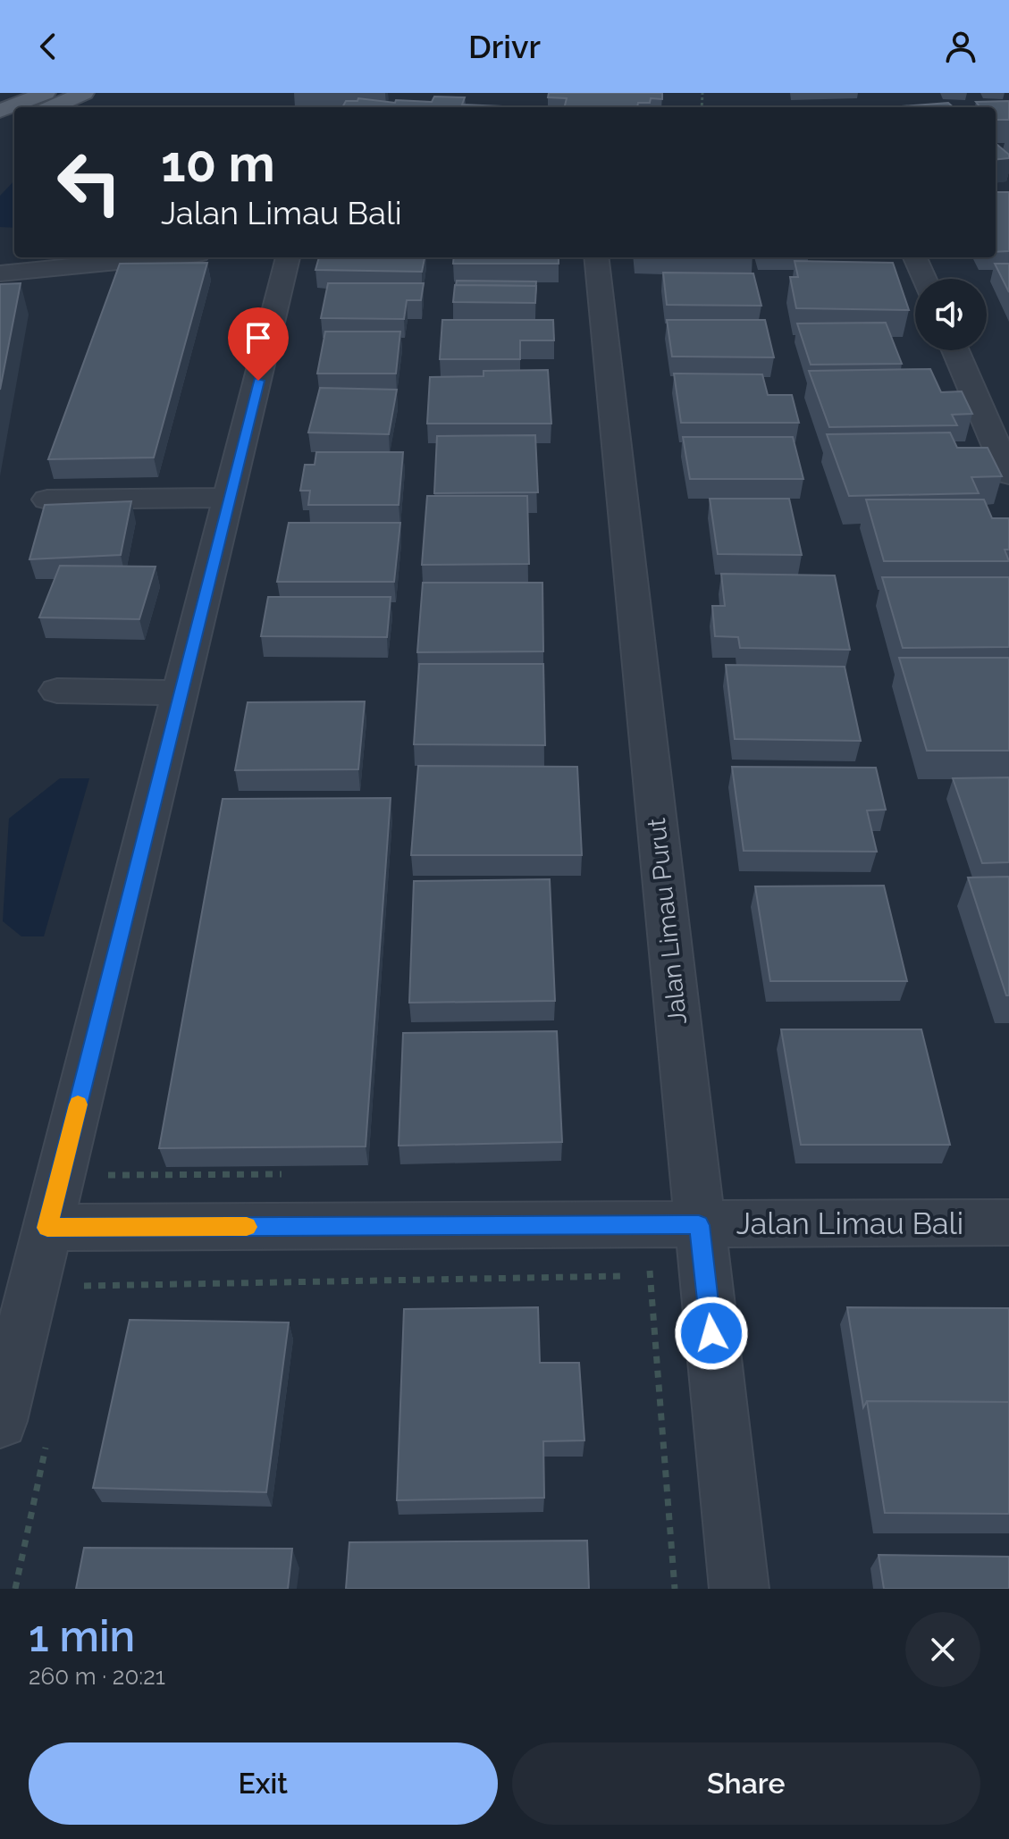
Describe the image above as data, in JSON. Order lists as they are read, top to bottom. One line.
{"streets":{"street":["Jalan Limau Purut","Jalan Limau Bali"]},"crossings":[["Jalan Limau Purut","Jalan Limau Bali"]],"page":{"header":"Drivr","turn":["10 m","Jalan Limau Bali"],"heading":["1 min","260 m · 20:21"],"buttons":["Exit","Share"]}}
